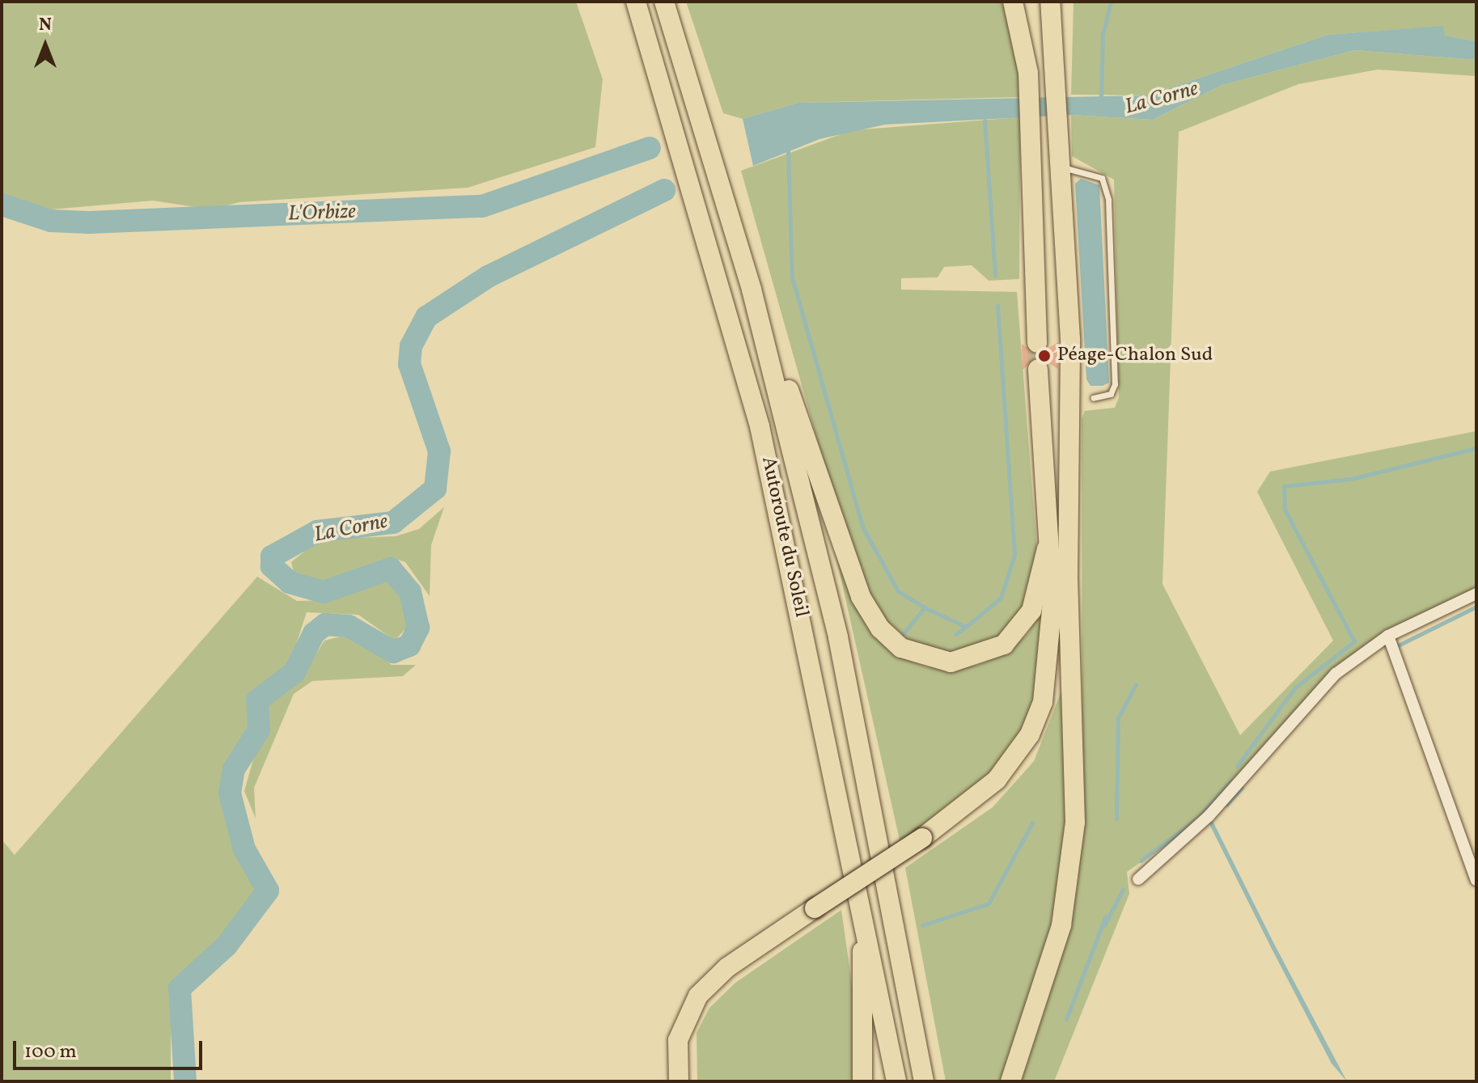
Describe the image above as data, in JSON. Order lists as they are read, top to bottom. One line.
{"streets":{"highway":["Autoroute du Soleil"]},"water":["La Corne","L'Orbize"],"places":["Péage-Chalon Sud"],"scale_bar":"100 m","north":"top"}
